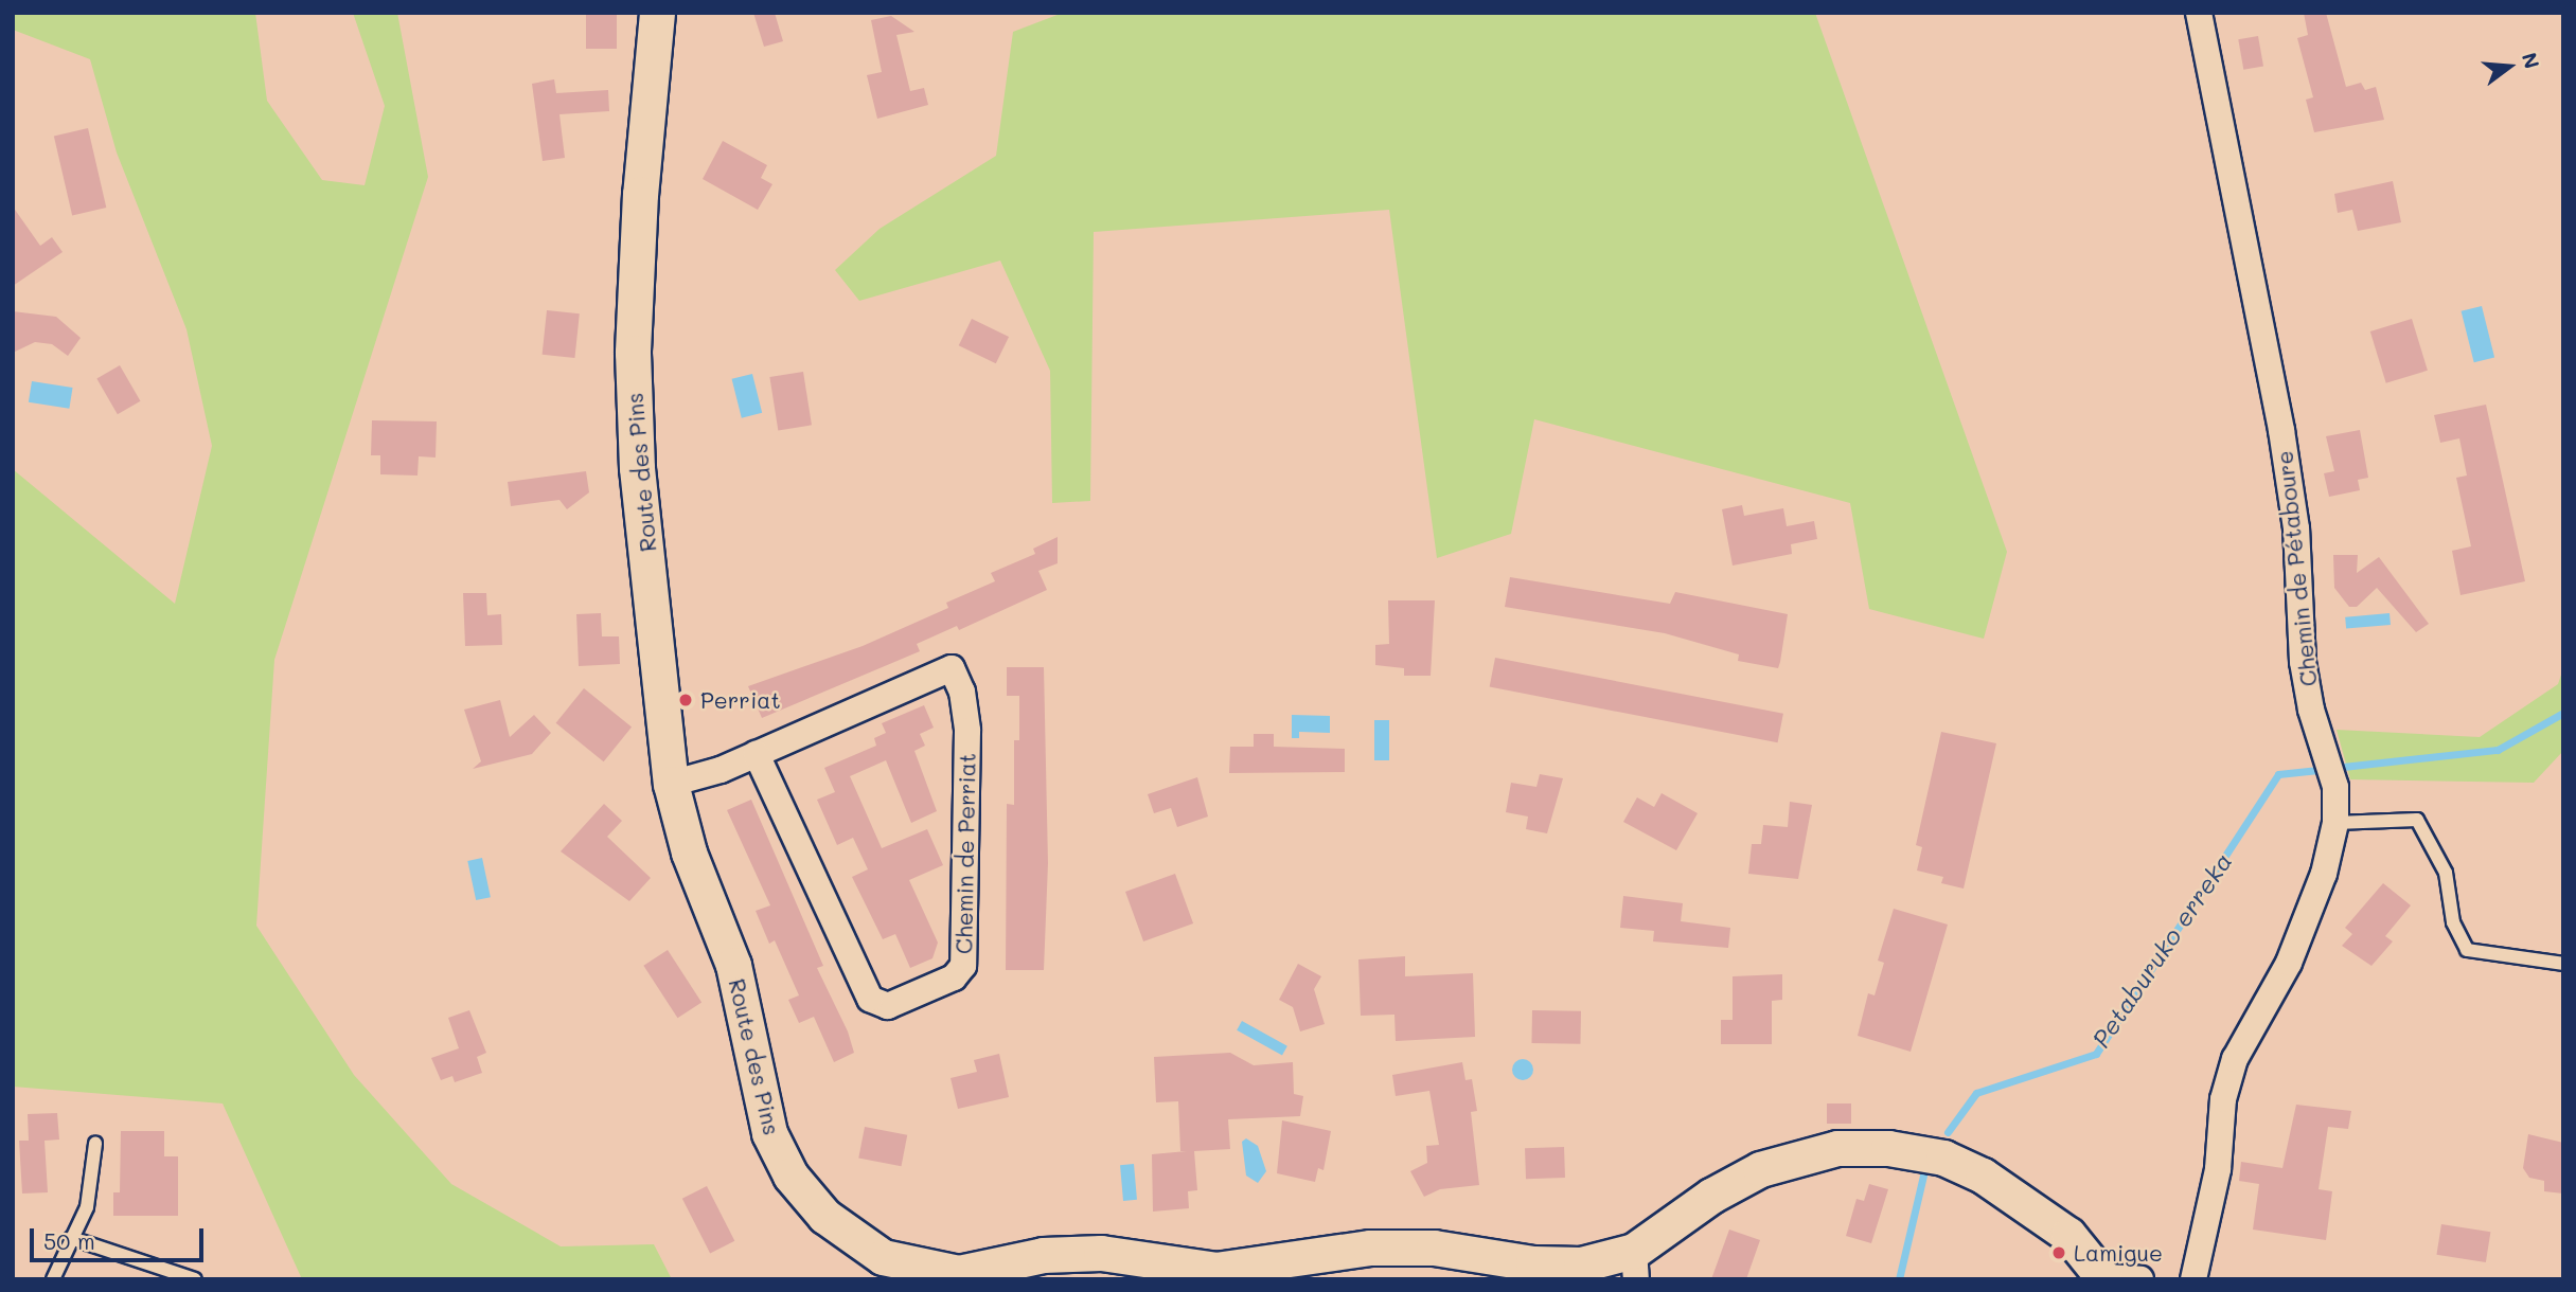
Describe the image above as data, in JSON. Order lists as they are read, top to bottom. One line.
{"streets":{"street":["Route des Pins","Chemin de Pétaboure","Chemin de Perriat"]},"crossings":[["Route des Pins","Chemin de Perriat"]],"water":["Petaburuko erreka"],"places":["Perriat","Lamigue"],"scale_bar":"50 m","north":"right"}
